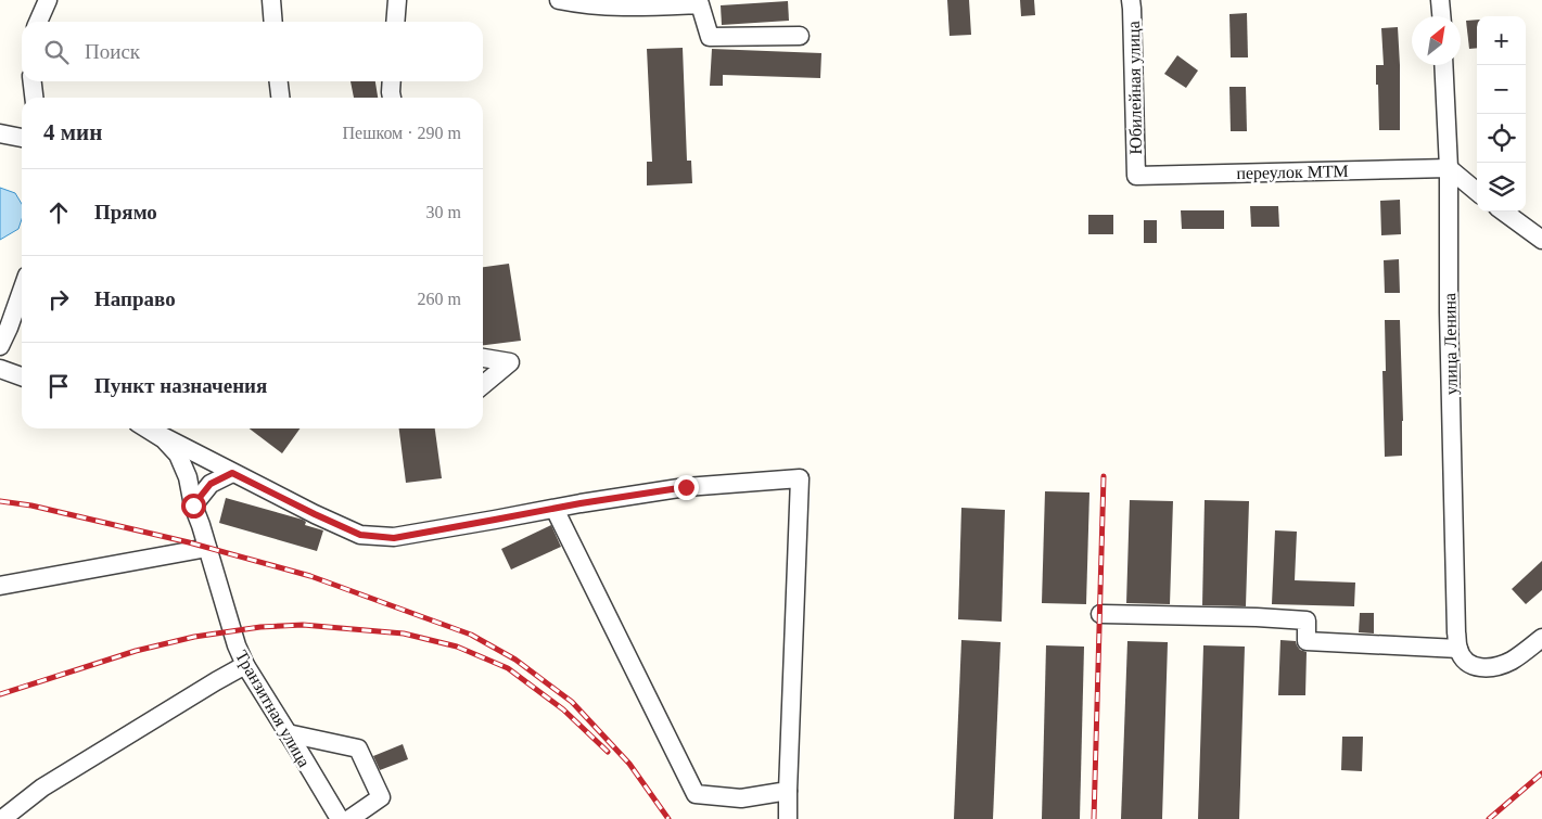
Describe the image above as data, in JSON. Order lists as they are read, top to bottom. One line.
{"streets":{"street":["Юбилейная улица","переулок МТМ","улица Ленина","Транзитная улица"]},"crossings":[["Юбилейная улица","переулок МТМ"],["переулок МТМ","улица Ленина"]],"north":"top right","page":{"map_buttons":["+","−"],"search":"Поиск","heading":["4 мин","Пешком · 290 m"],"list":[["Прямо","30 m"],["Направо","260 m"],"Пункт назначения"]}}
